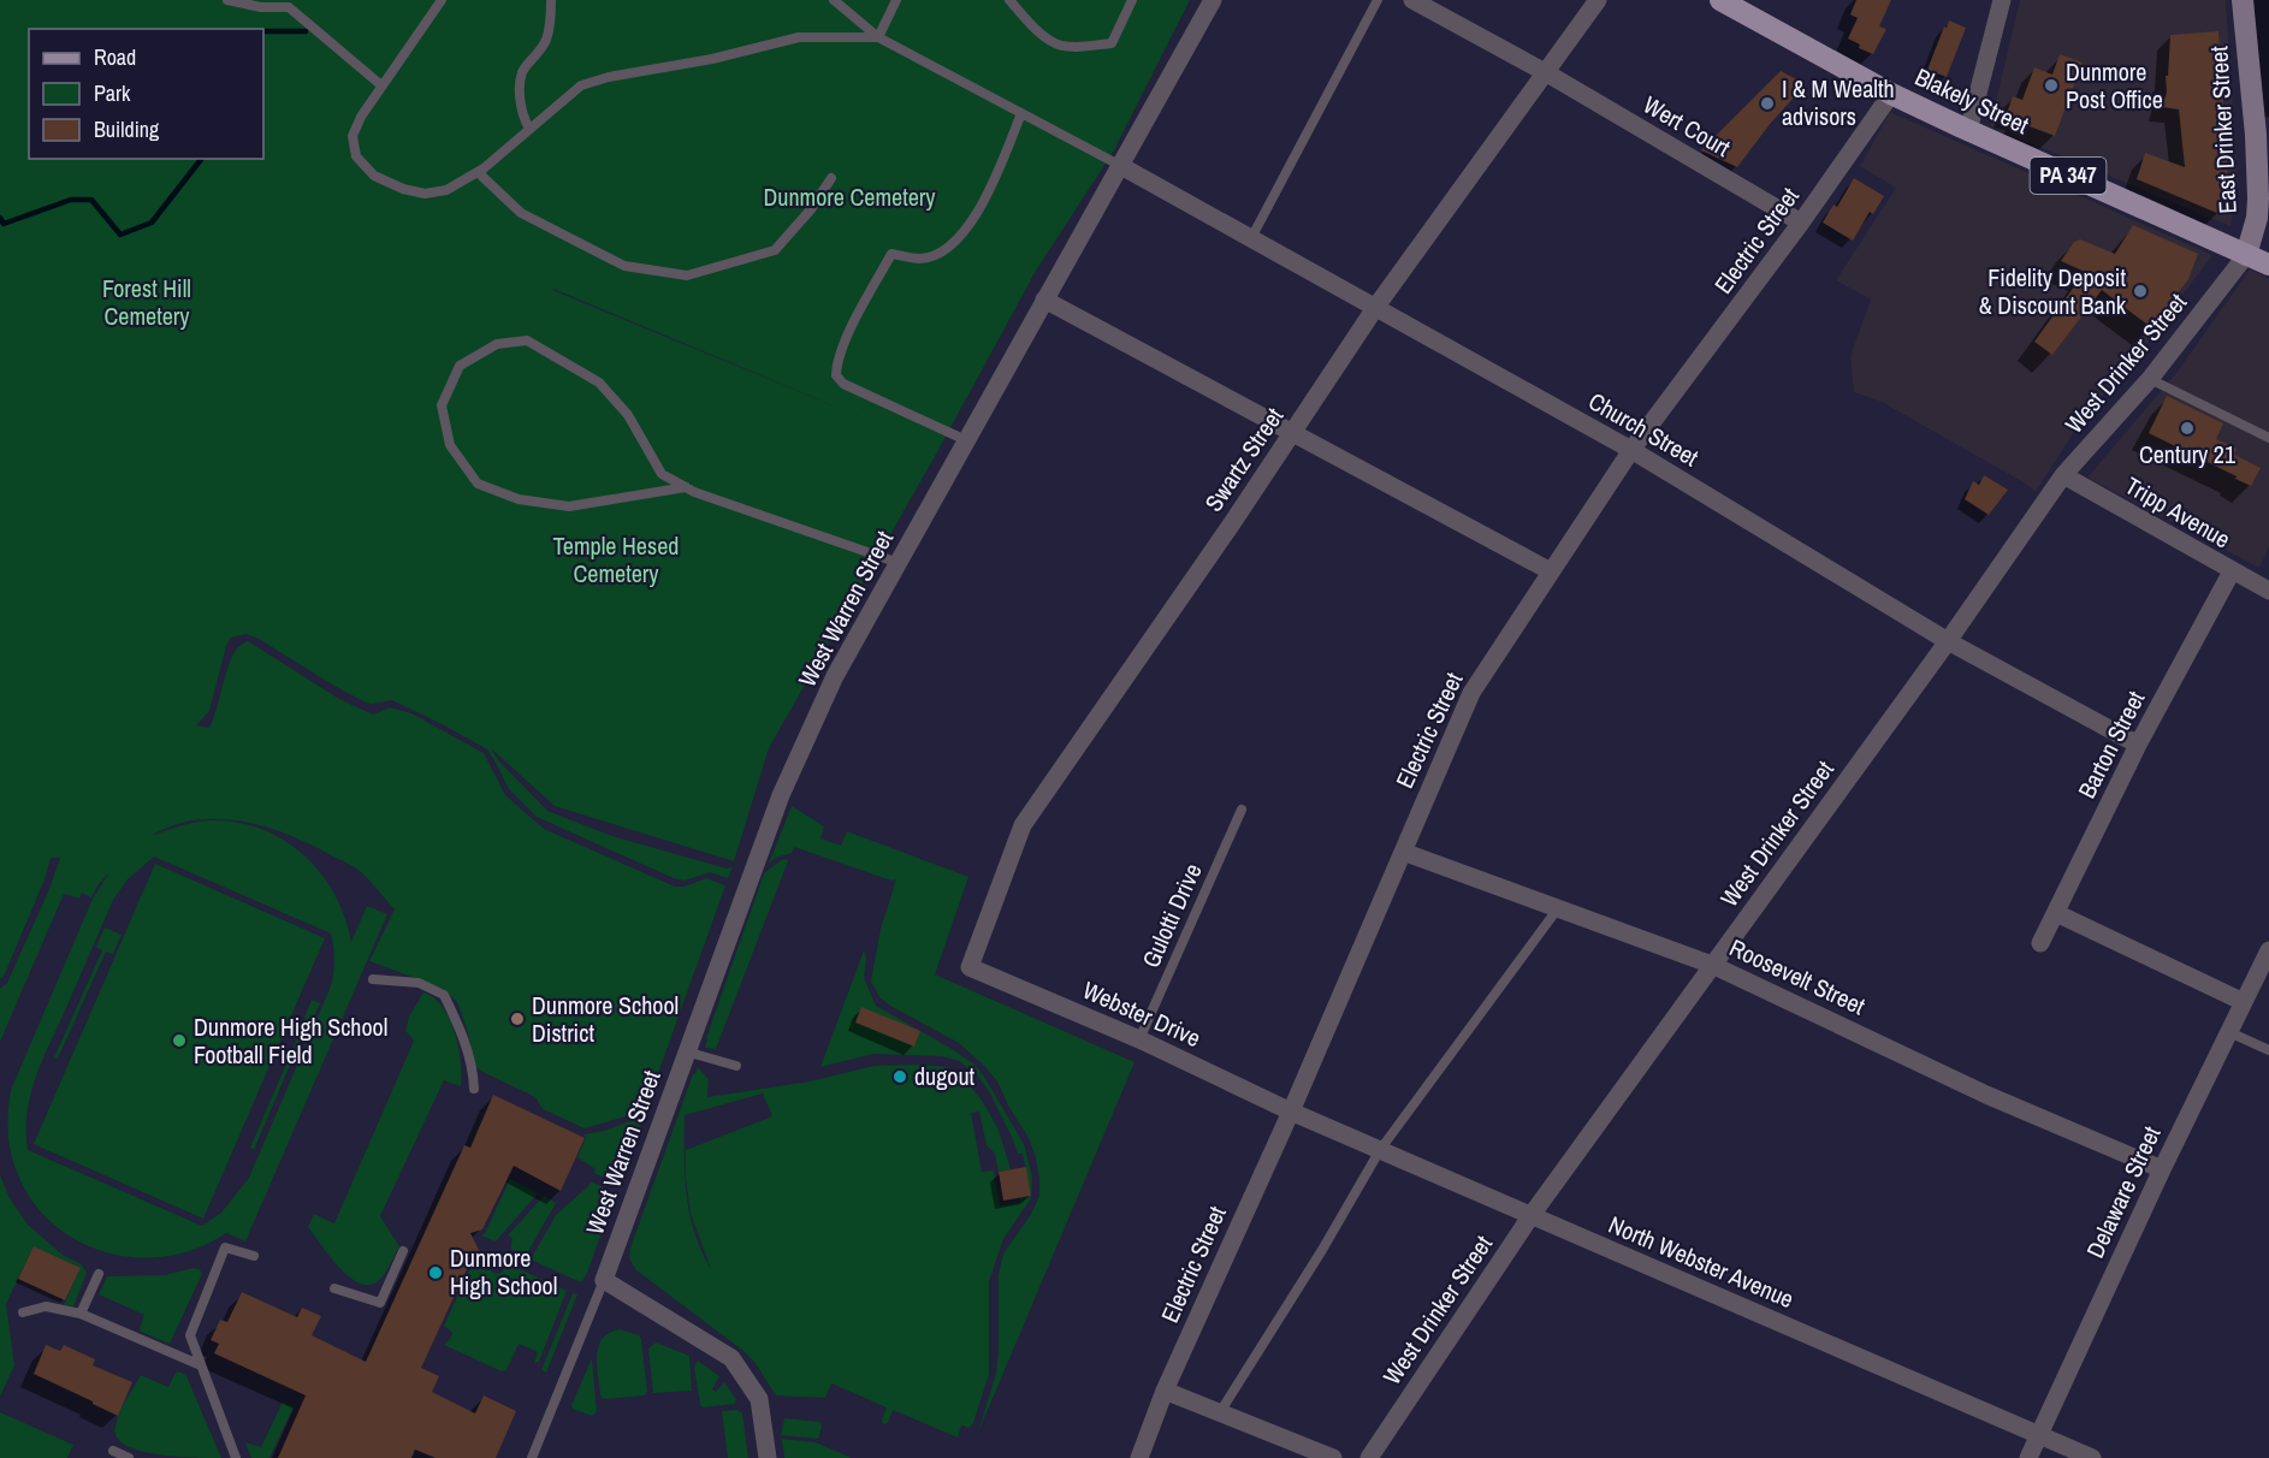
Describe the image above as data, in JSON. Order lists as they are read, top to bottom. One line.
{"streets":{"main road":["Blakely Street","East Drinker Street","PA 347"],"street":["Wert Court","Electric Street","West Drinker Street","Church Street","Swartz Street","Tripp Avenue","West Warren Street","Barton Street","Roosevelt Street","Webster Drive","Delaware Street","North Webster Avenue"],"lane":["Gulotti Drive"]},"crossings":[["Blakely Street","East Drinker Street"],["Blakely Street","PA 347"],["Blakely Street","Electric Street"],["Blakely Street","West Drinker Street"],["Wert Court","Electric Street"],["Wert Court","Swartz Street"],["East Drinker Street","PA 347"],["East Drinker Street","West Drinker Street"],["PA 347","West Drinker Street"],["Electric Street","Church Street"],["Electric Street","Roosevelt Street"],["Electric Street","Webster Drive"],["Electric Street","North Webster Avenue"],["West Drinker Street","Church Street"],["West Drinker Street","Tripp Avenue"],["West Drinker Street","Roosevelt Street"],["West Drinker Street","North Webster Avenue"],["Church Street","Swartz Street"],["Church Street","West Warren Street"],["Church Street","Barton Street"],["Swartz Street","Webster Drive"],["Tripp Avenue","Barton Street"],["Gulotti Drive","Webster Drive"],["Roosevelt Street","Delaware Street"],["Webster Drive","North Webster Avenue"],["Delaware Street","North Webster Avenue"]],"parks":["Dunmore Cemetery","Forest Hill Cemetery","Temple Hesed Cemetery"],"places":["Dunmore Post Office","I & M Wealth advisors","Fidelity Deposit & Discount Bank","Century 21","Dunmore School District","Dunmore High School Football Field","dugout","Dunmore High School"],"legend":["Road","Park","Building"]}
